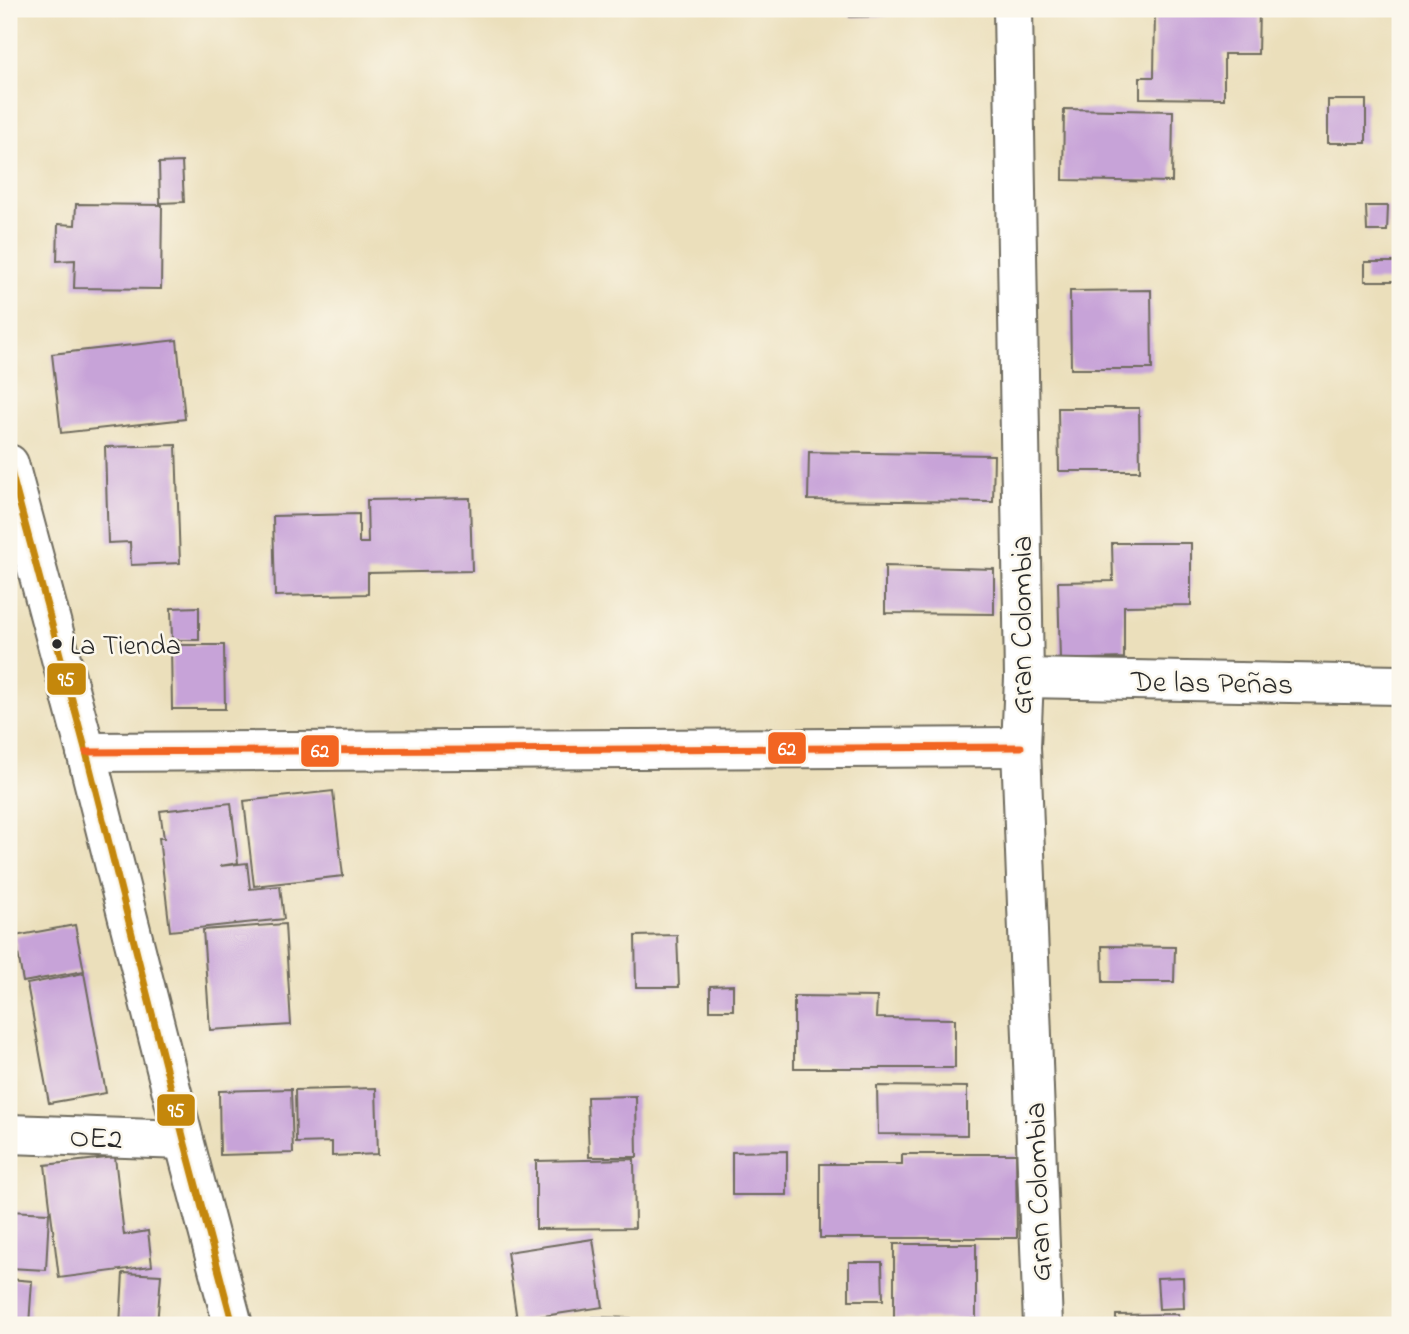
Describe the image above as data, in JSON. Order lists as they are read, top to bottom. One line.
{"streets":{"street":["Gran Colombia","De las Peñas","OE2"]},"crossings":[["Gran Colombia","De las Peñas"]],"places":["La Tienda"],"lines":["transit line 95","transit line 62"]}
